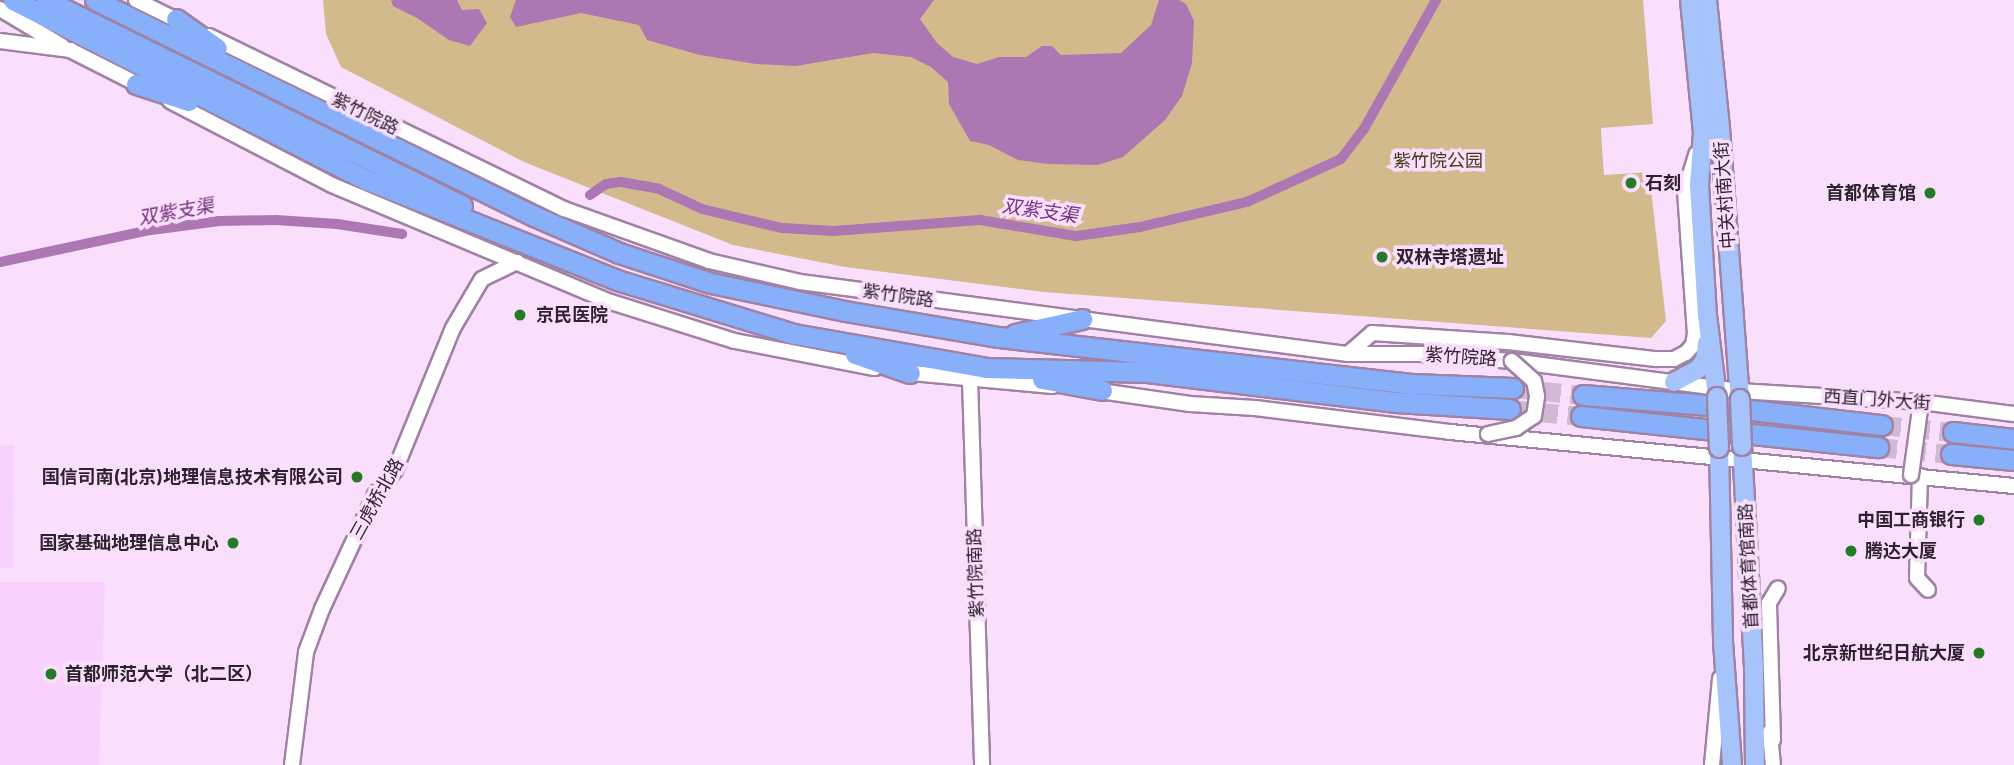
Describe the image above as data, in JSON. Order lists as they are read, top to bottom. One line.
{"streets":{"highway":["紫竹院路","西直门外大街"],"main road":["中关村南大街","首都体育馆南路"],"street":["三虎桥北路","紫竹院南路"]},"crossings":[["紫竹院路","中关村南大街"],["紫竹院路","西直门外大街"],["紫竹院路","首都体育馆南路"],["中关村南大街","西直门外大街"],["中关村南大街","首都体育馆南路"],["西直门外大街","首都体育馆南路"]],"water":["双紫支渠"],"parks":["紫竹院公园"],"places":["石刻","首都体育馆","双林寺塔遗址","京民医院","国信司南(北京)地理信息技术有限公司","中国工商银行","国家基础地理信息中心","腾达大厦","北京新世纪日航大厦","首都师范大学（北二区）"]}
